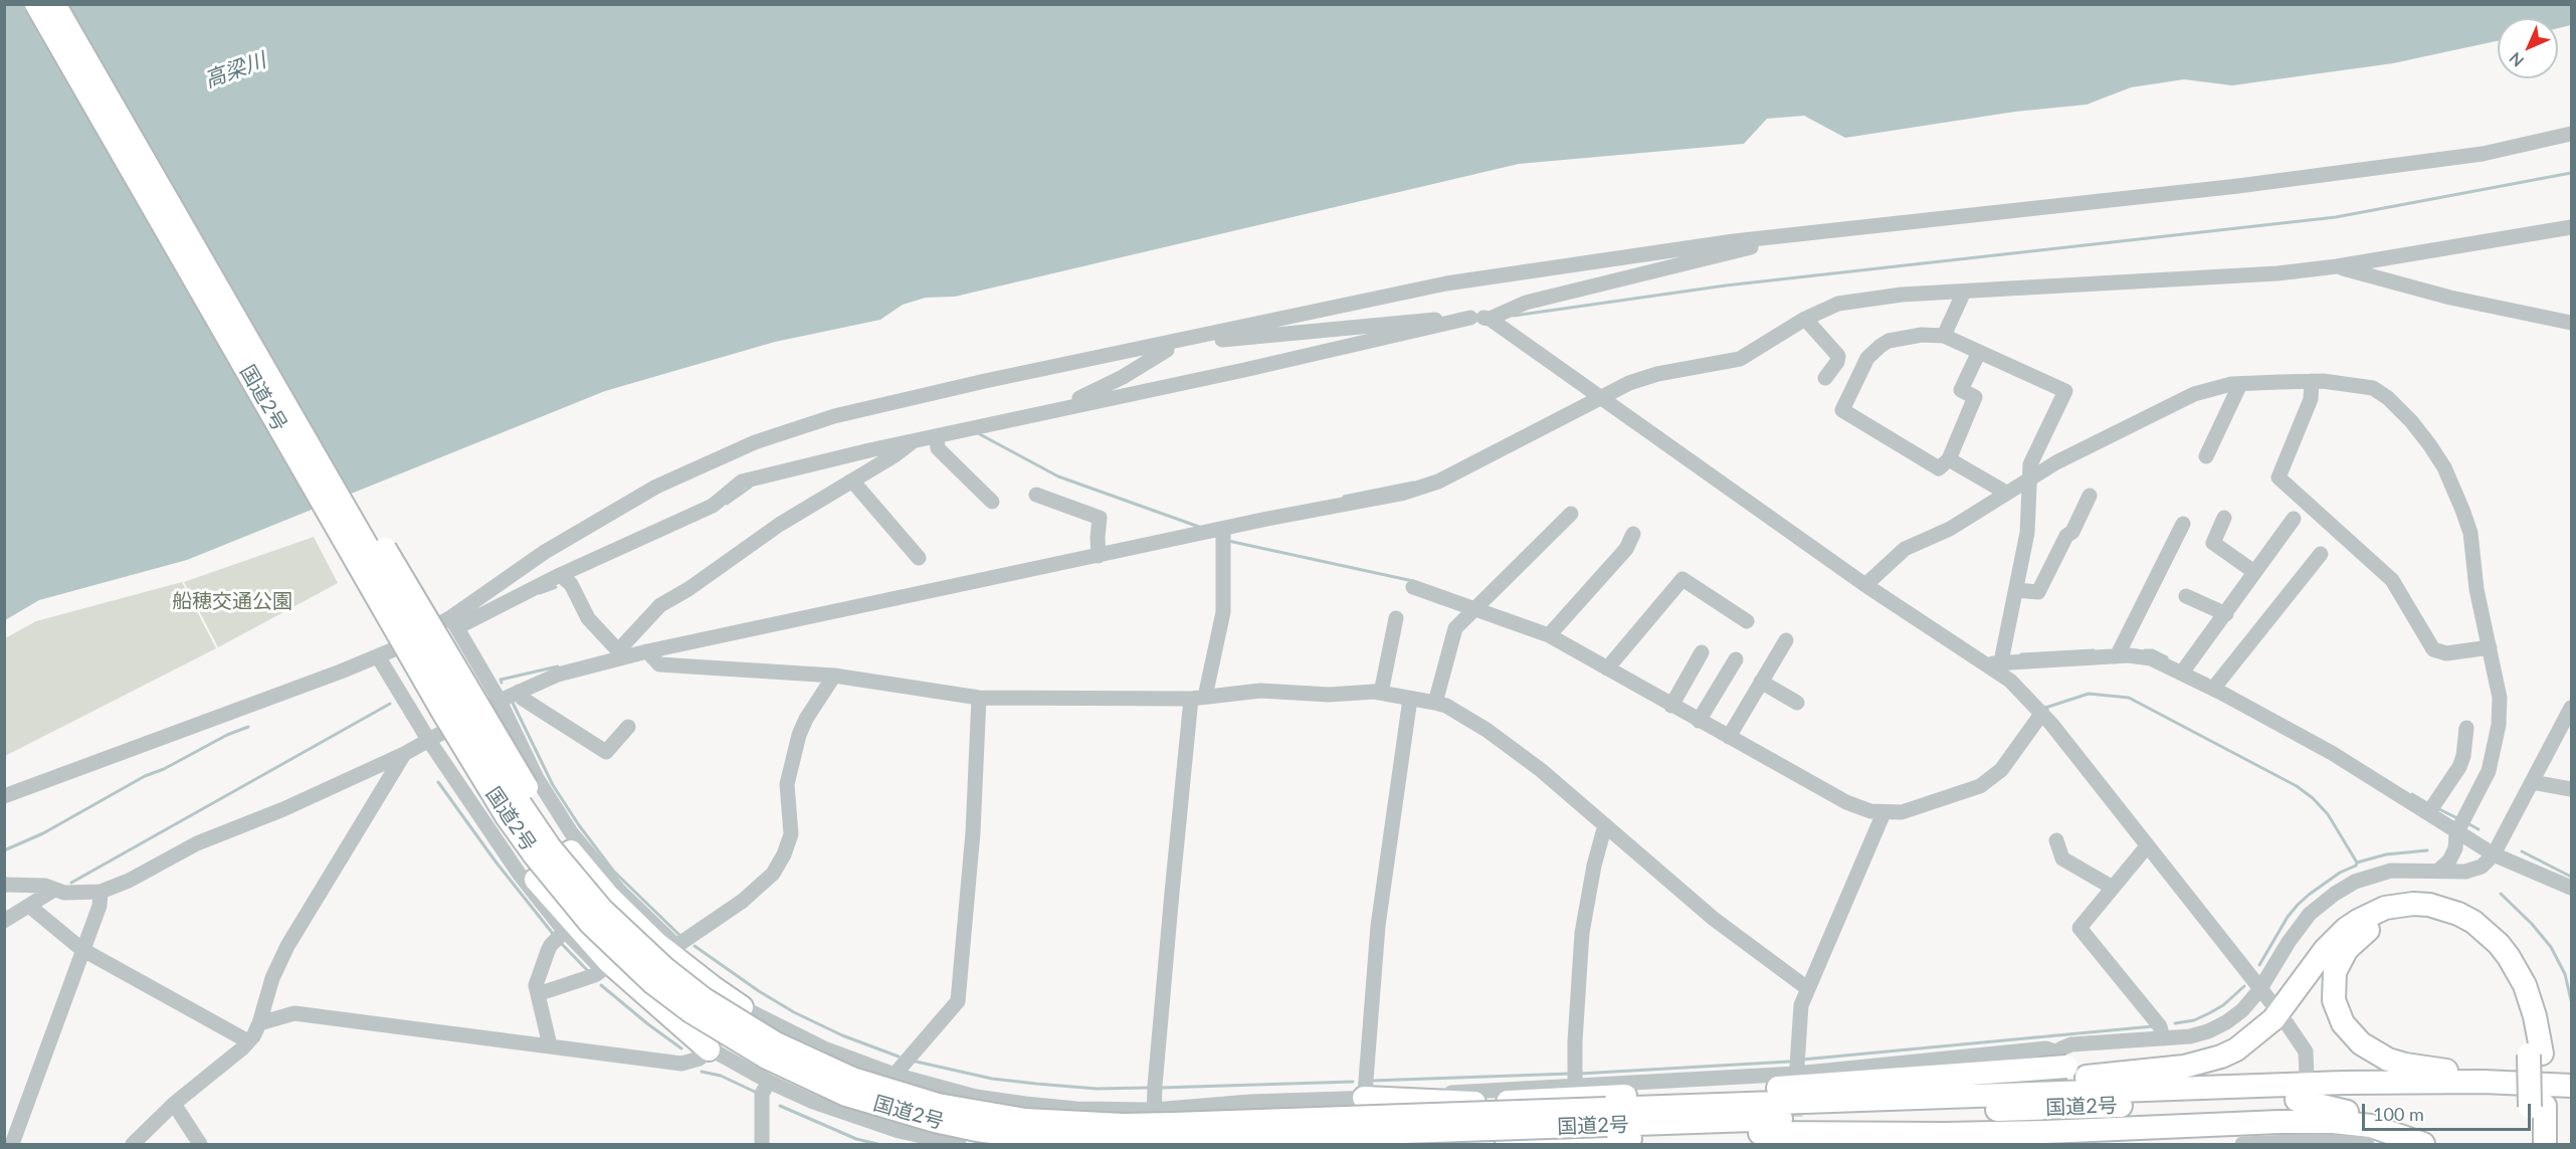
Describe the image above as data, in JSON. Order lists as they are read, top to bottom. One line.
{"streets":{"highway":["国道2号"]},"water":["高梁川"],"parks":["船穂交通公園"],"scale_bar":"100 m","north":"bottom left"}
